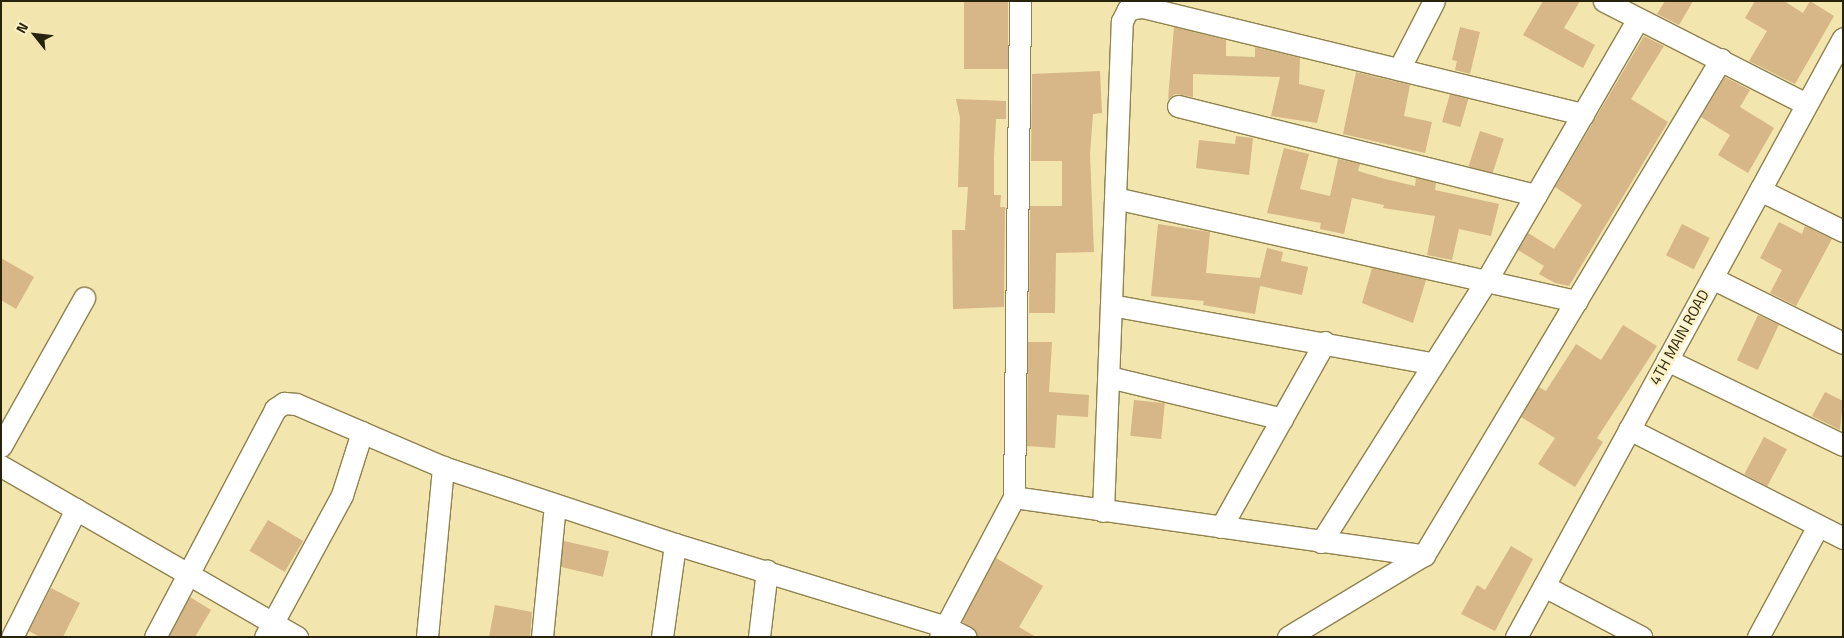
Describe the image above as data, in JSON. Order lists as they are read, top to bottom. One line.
{"streets":{"street":["4TH MAIN ROAD"]},"north":"top left"}
